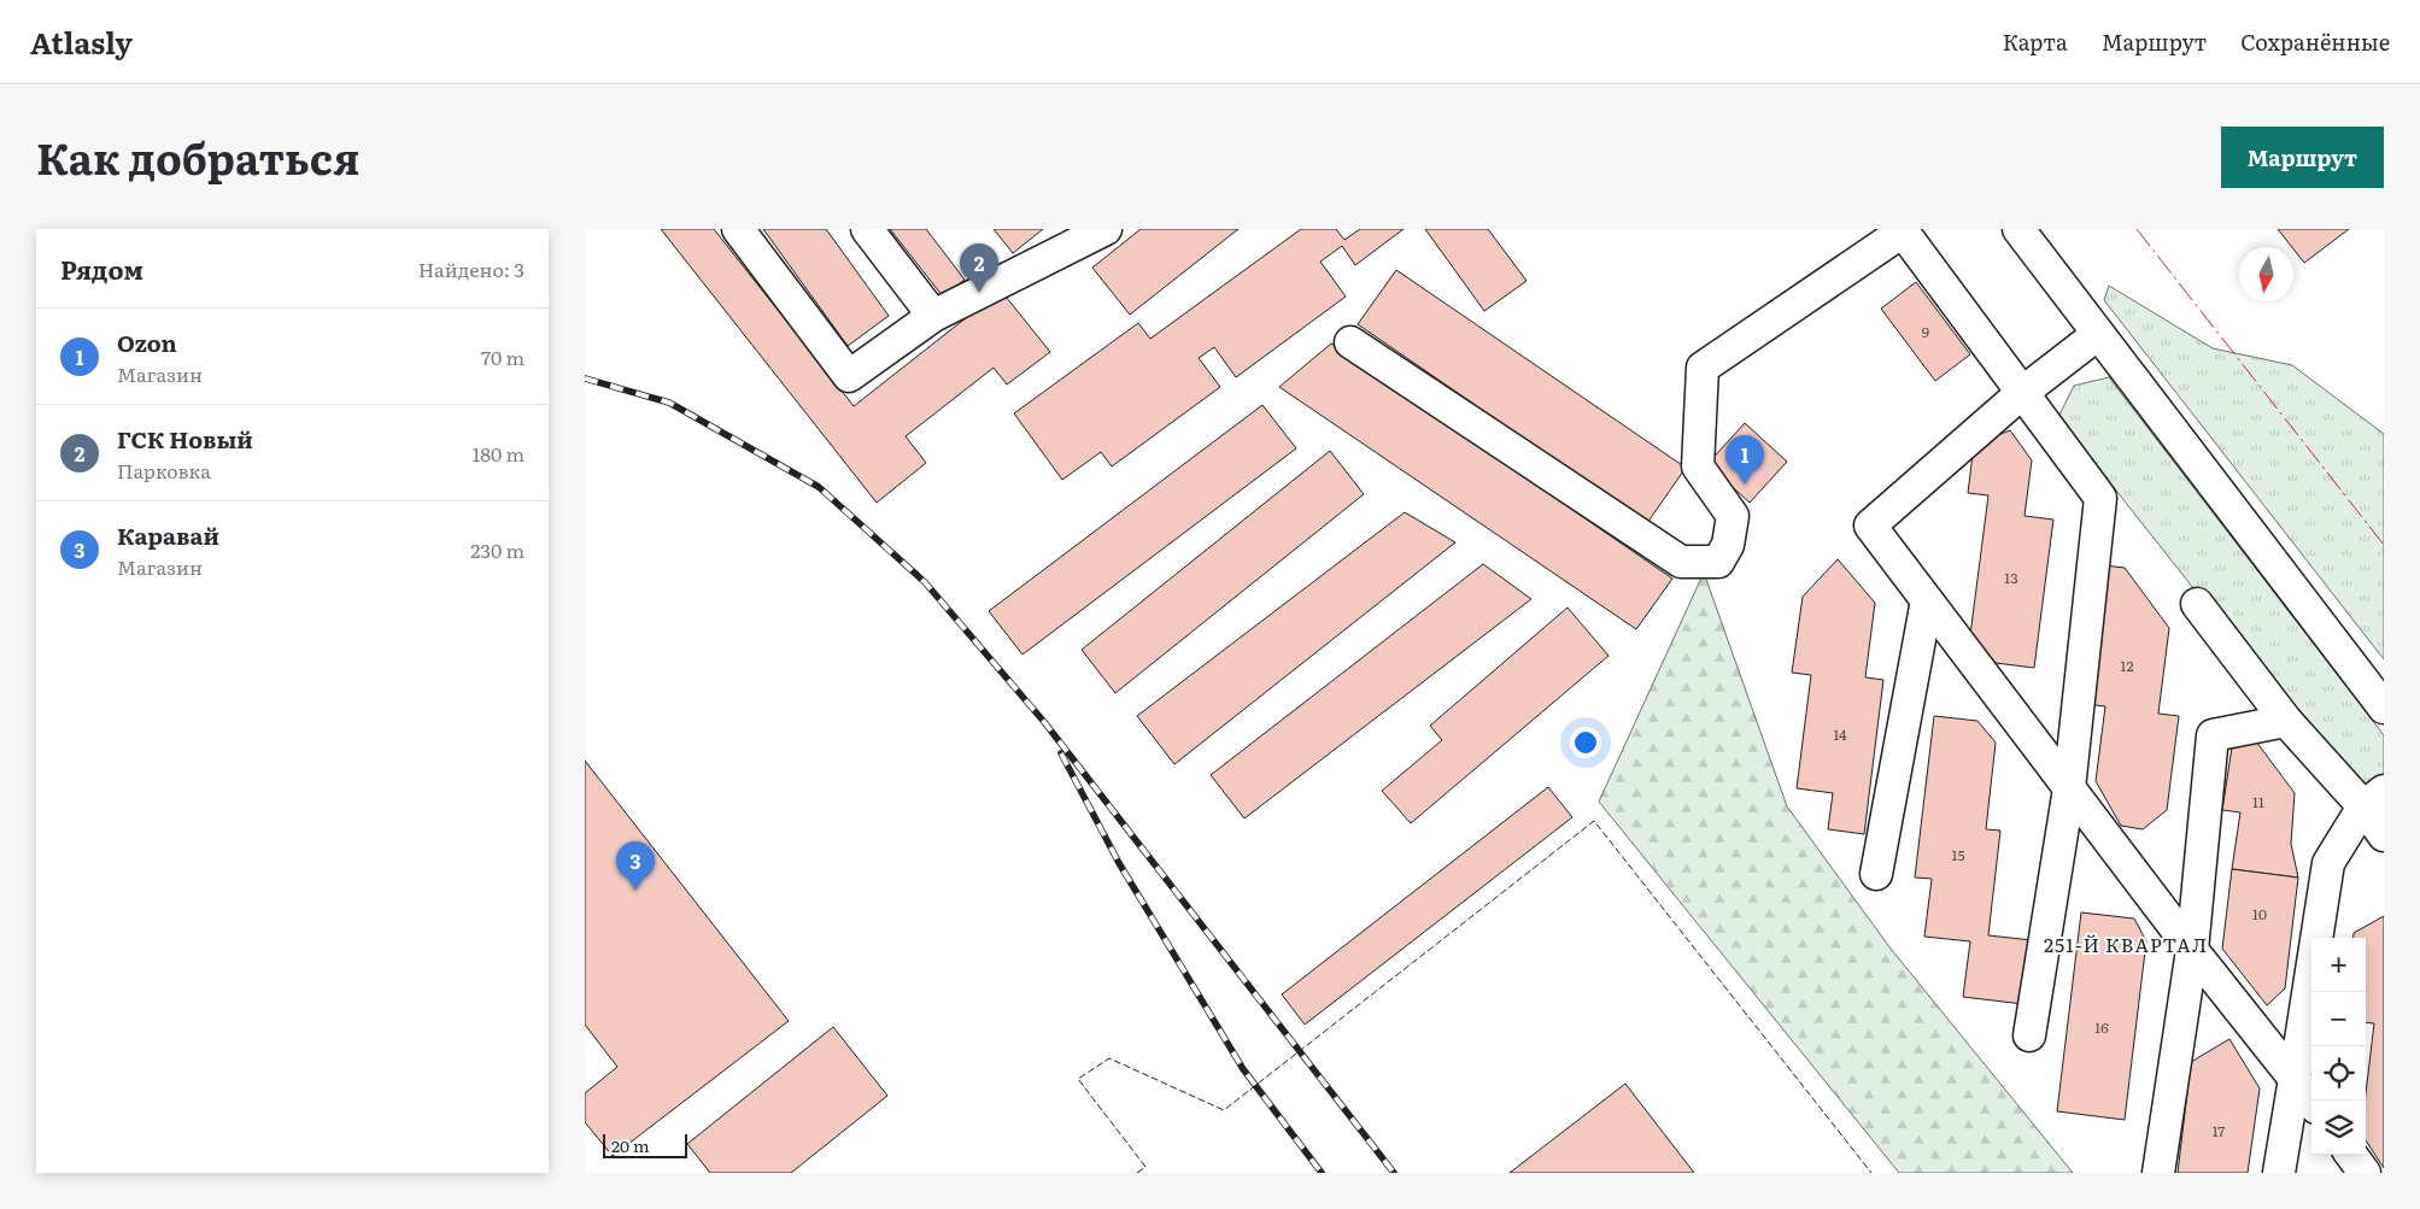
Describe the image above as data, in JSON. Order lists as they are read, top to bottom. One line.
{"districts":["251-Й КВАРТАЛ"],"house_numbers":["9","13","12","14","11","15","10","16","17"],"scale_bar":"20 m","north":"bottom","page":{"header":"Atlasly","nav":["Карта","Маршрут","Сохранённые"],"title":"Как добраться","buttons":"Маршрут","heading":["Рядом","Найдено: 3"],"pins":["2","1","3"],"list":[{"mark":"1","name":"Ozon","note":"Магазин","value":"70 m"},{"mark":"2","name":"ГСК Новый","note":"Парковка","value":"180 m"},{"mark":"3","name":"Каравай","note":"Магазин","value":"230 m"}],"map_buttons":["+","−"],"scale":"20 m"}}
